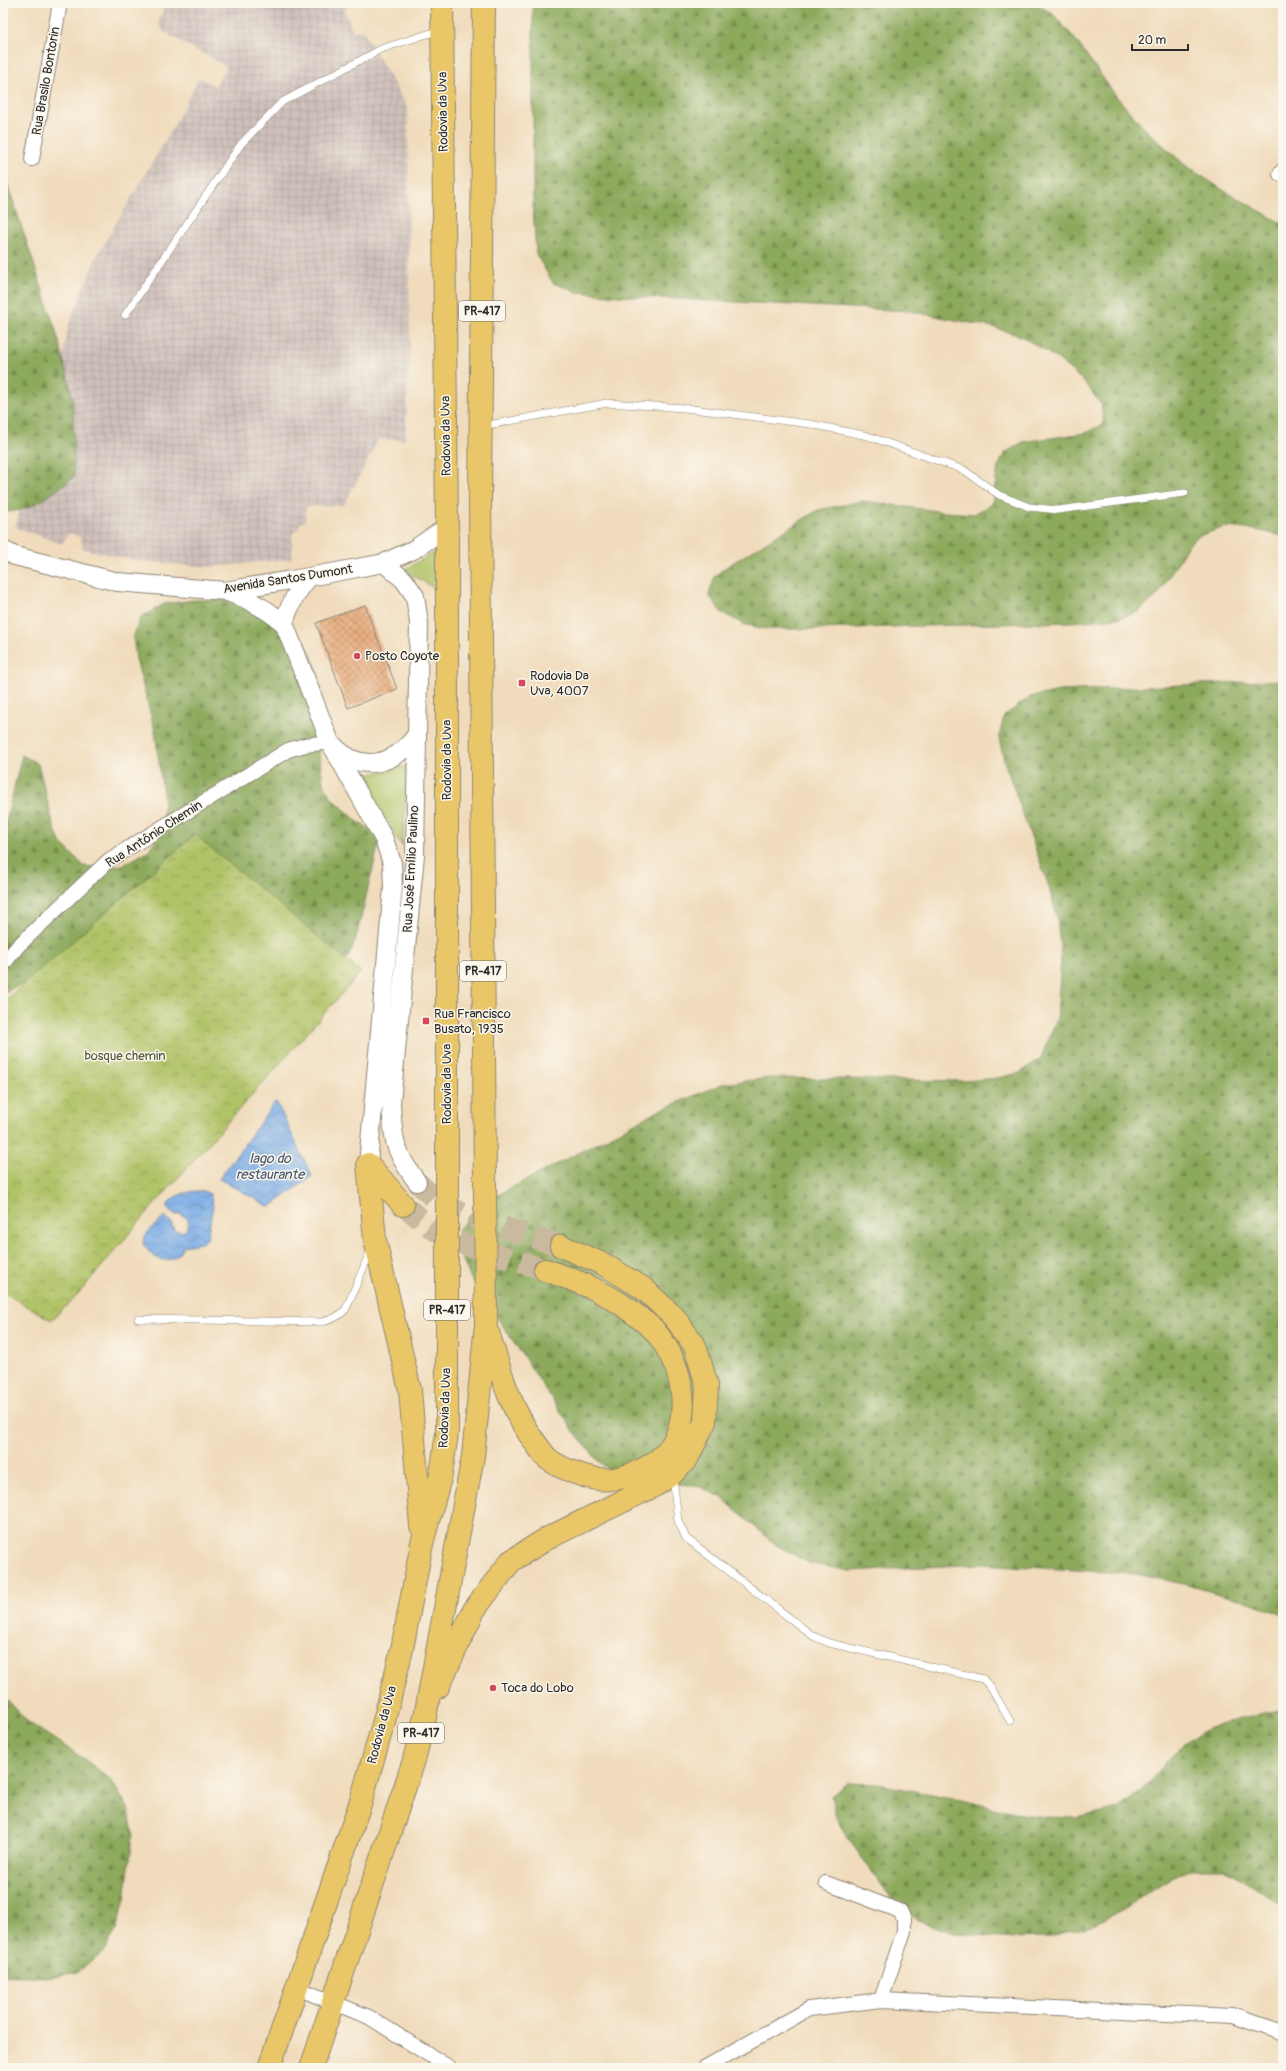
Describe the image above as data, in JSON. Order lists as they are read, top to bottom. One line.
{"streets":{"main road":["Rodovia da Uva","PR-417"],"street":["Rua Brasilo Bontorin","Avenida Santos Dumont","Rua Antônio Chemin","Rua José Emílio Paulino"]},"crossings":[["Rodovia da Uva","Avenida Santos Dumont"],["Avenida Santos Dumont","Rua José Emílio Paulino"],["Rua Antônio Chemin","Rua José Emílio Paulino"]],"water":["lago do restaurante"],"parks":["bosque chemin"],"places":{"other":["Posto Coyote","Toca do Lobo"],"transit":["Rodovia Da Uva, 4007","Rua Francisco Busato, 1935"]},"scale_bar":"20 m"}
